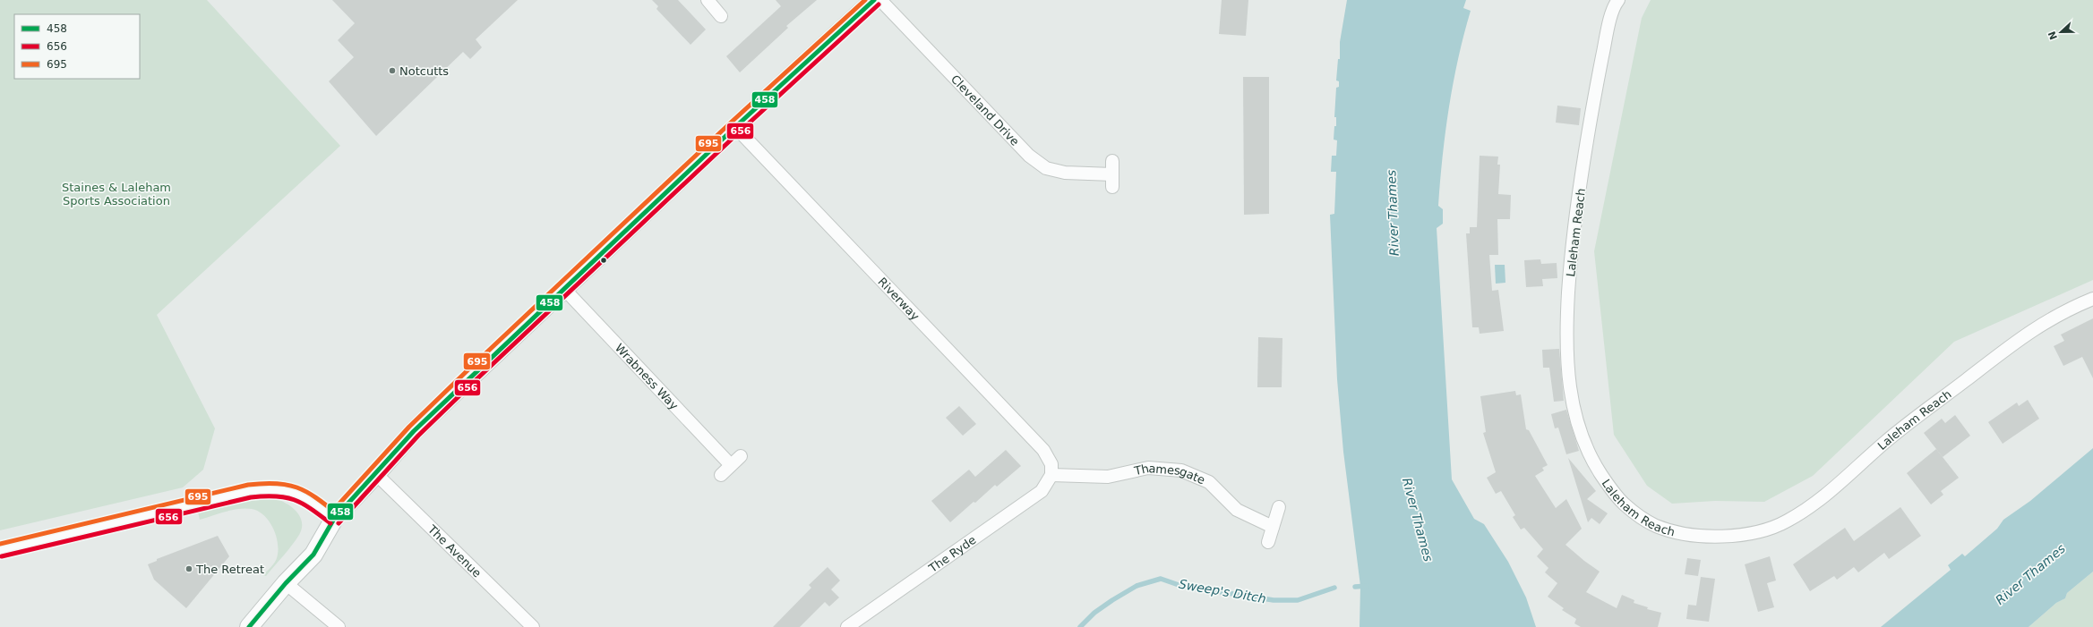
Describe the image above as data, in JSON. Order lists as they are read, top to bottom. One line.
{"streets":{"street":["Cleveland Drive","Laleham Reach","Riverway","Wrabness Way","Thamesgate","The Avenue","The Ryde"]},"crossings":[["Riverway","Thamesgate"],["Riverway","The Ryde"],["Thamesgate","The Ryde"]],"water":["River Thames","Sweep's Ditch"],"parks":["Staines & Laleham Sports Association"],"places":["Notcutts","The Retreat"],"lines":["transit line 458","transit line 695","transit line 656"],"legend":["458","656","695"],"north":"left"}
